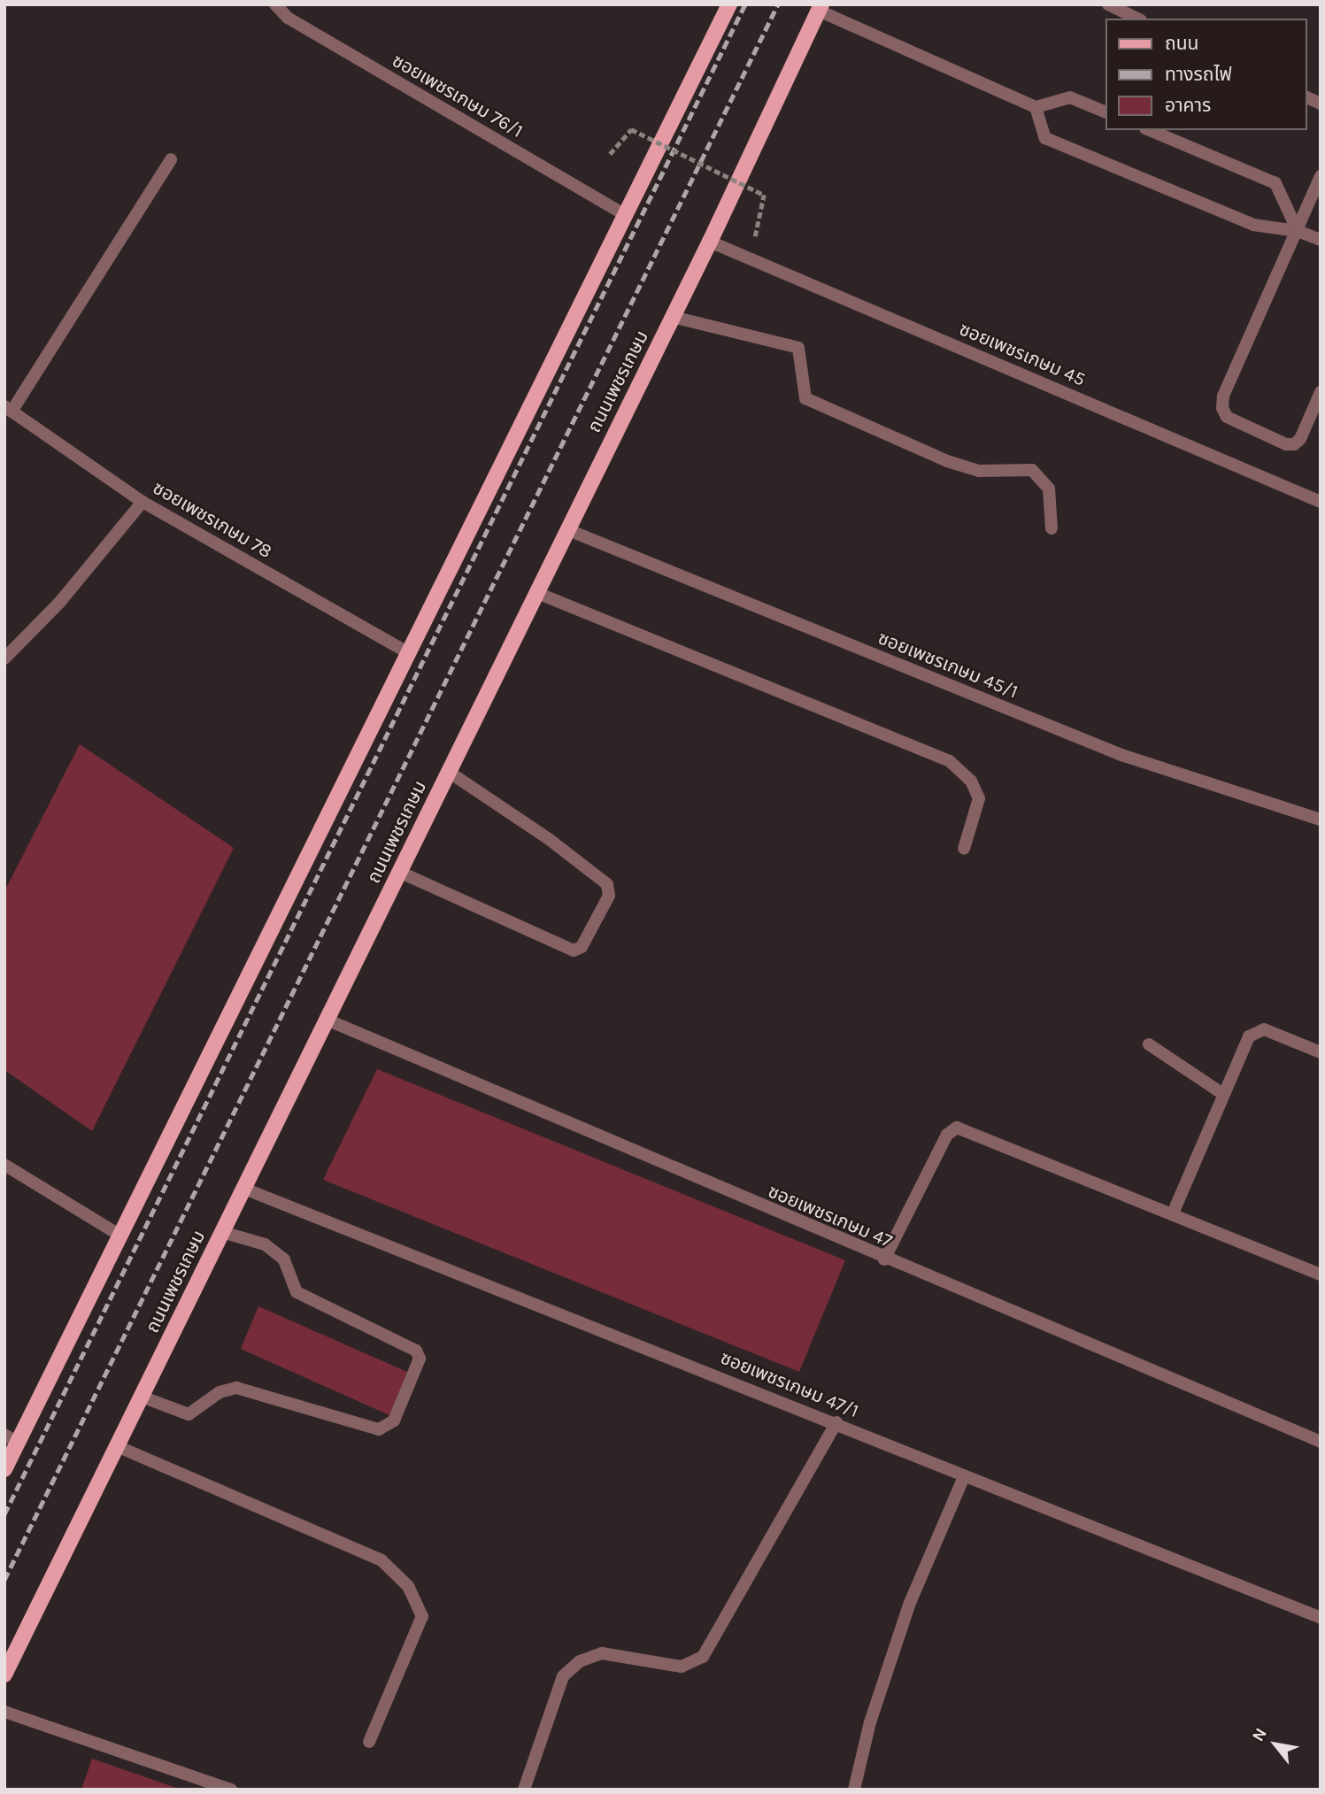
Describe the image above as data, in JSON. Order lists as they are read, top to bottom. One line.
{"streets":{"main road":["ถนนเพชรเกษม"],"street":["ซอยเพชรเกษม 76/1","ซอยเพชรเกษม 45","ซอยเพชรเกษม 78","ซอยเพชรเกษม 45/1","ซอยเพชรเกษม 47","ซอยเพชรเกษม 47/1"]},"crossings":[["ซอยเพชรเกษม 45","ถนนเพชรเกษม"],["ถนนเพชรเกษม","ซอยเพชรเกษม 45/1"],["ถนนเพชรเกษม","ซอยเพชรเกษม 47"],["ถนนเพชรเกษม","ซอยเพชรเกษม 47/1"]],"legend":["ถนน","ทางรถไฟ","อาคาร"],"north":"top left"}
